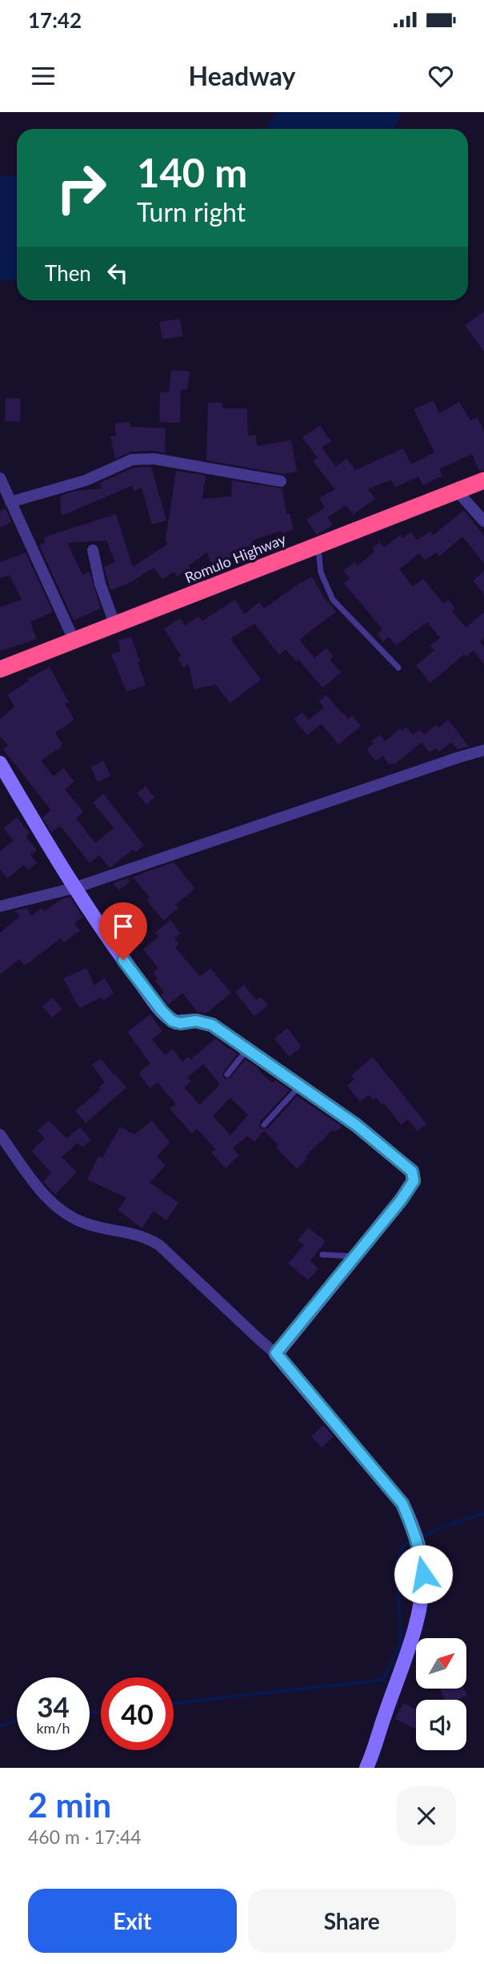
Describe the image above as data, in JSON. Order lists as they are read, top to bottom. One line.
{"streets":{"highway":["Romulo Highway"]},"north":"top right","page":{"status":"17:42","header":"Headway","turn":["140 m","Turn right"],"then":"Then","speed":"34 km/h","limit":"40","heading":["2 min","460 m · 17:44"],"buttons":["Exit","Share"]}}
